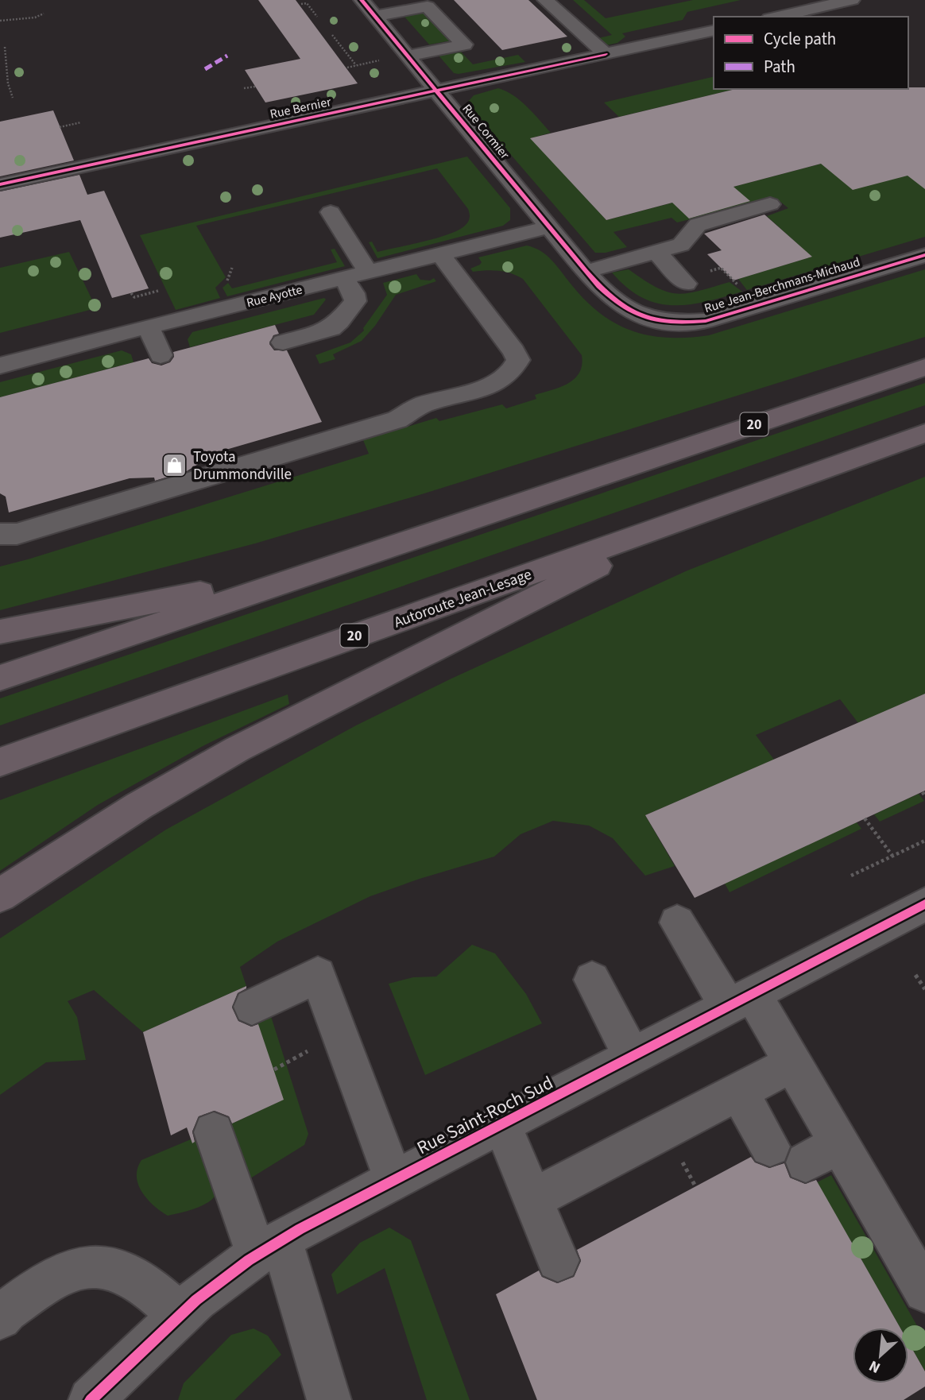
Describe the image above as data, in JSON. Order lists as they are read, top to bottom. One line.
{"streets":{"highway":["20","Autoroute Jean-Lesage"],"street":["Rue Bernier","Rue Cormier","Rue Jean-Berchmans-Michaud","Rue Ayotte","Rue Saint-Roch Sud"]},"crossings":[["Rue Bernier","Rue Cormier"],["Rue Cormier","Rue Jean-Berchmans-Michaud"],["Rue Cormier","Rue Ayotte"],["Rue Jean-Berchmans-Michaud","Rue Ayotte"]],"places":{"shop":["Toyota Drummondville"]},"legend":["Cycle path","Path"],"north":"bottom left"}
